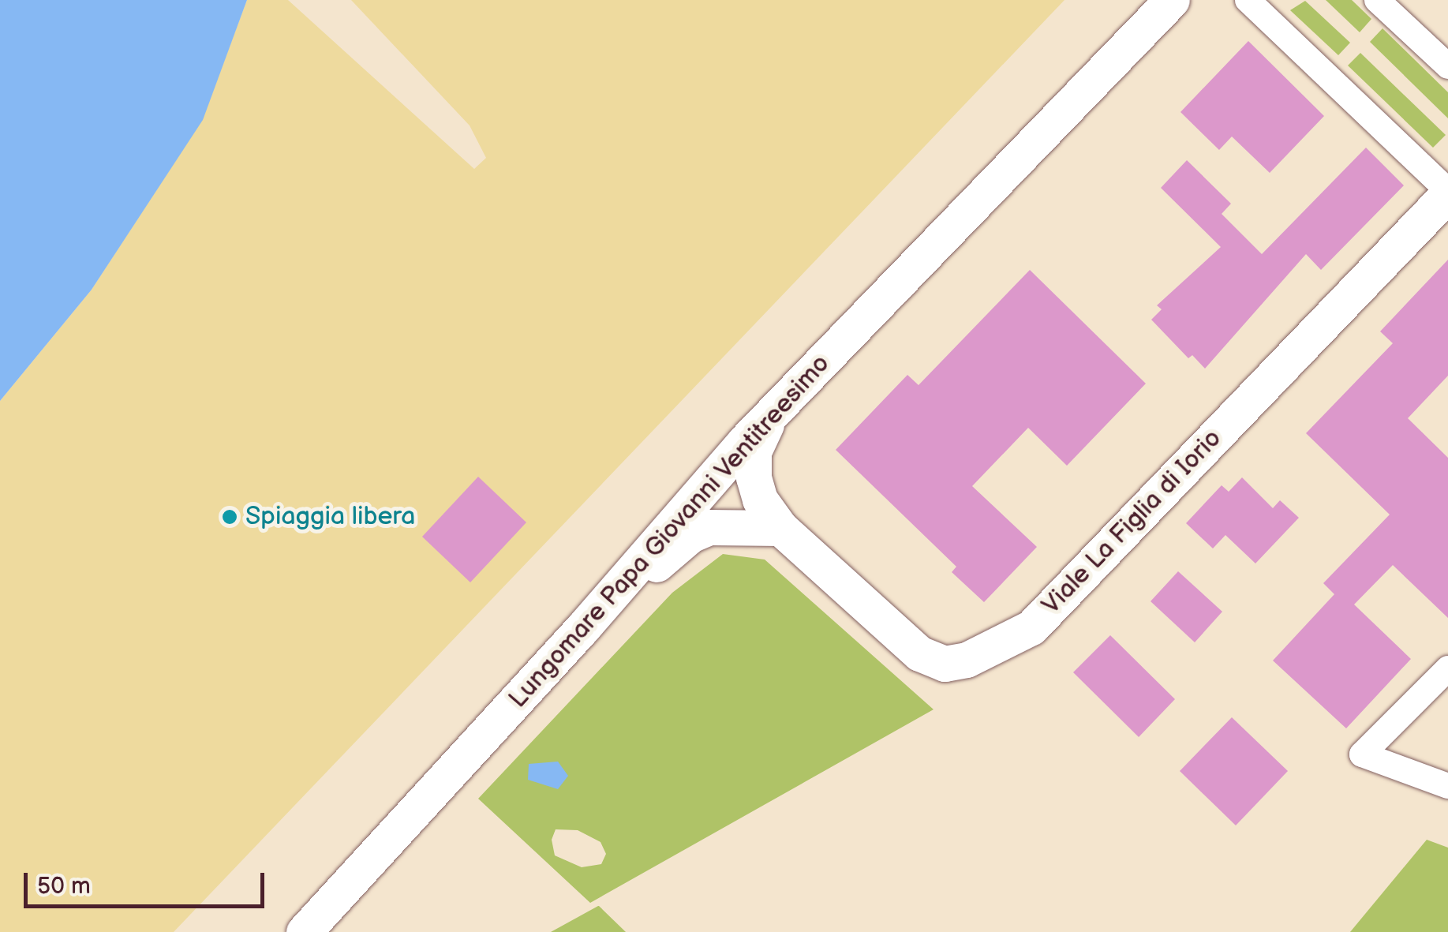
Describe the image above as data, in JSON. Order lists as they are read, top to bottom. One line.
{"streets":{"street":["Viale La Figlia di Iorio","Lungomare Papa Giovanni Ventitreesimo"]},"crossings":[["Viale La Figlia di Iorio","Lungomare Papa Giovanni Ventitreesimo"]],"places":["Spiaggia libera"],"scale_bar":"50 m"}
